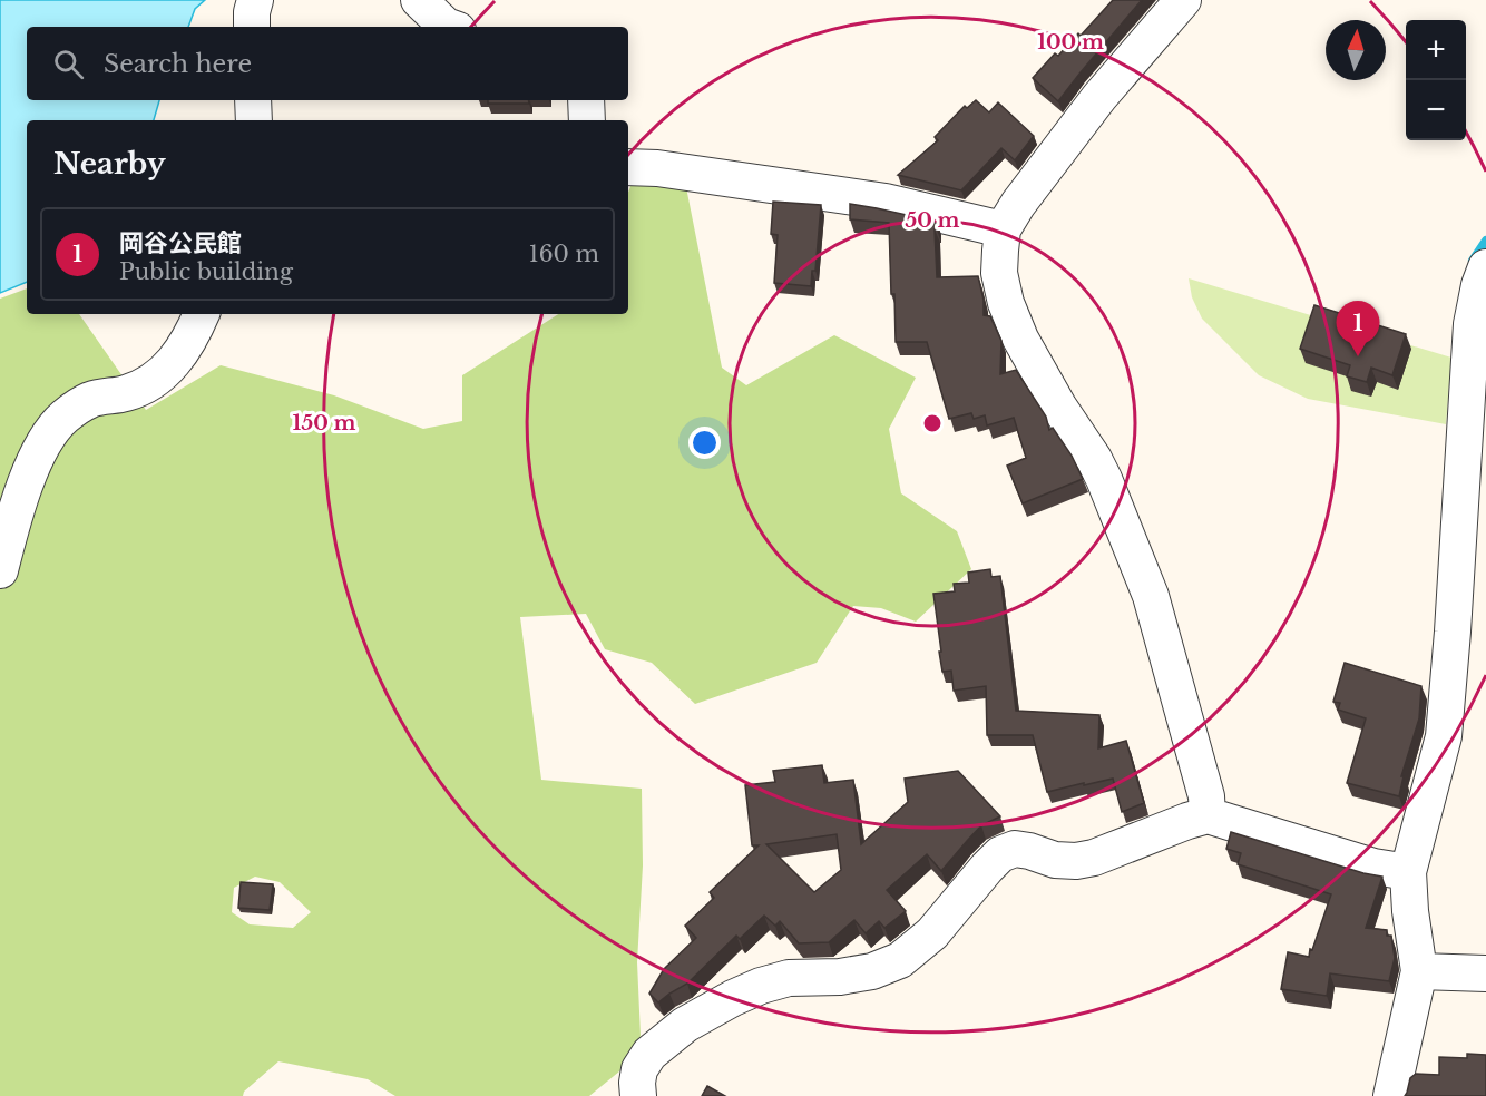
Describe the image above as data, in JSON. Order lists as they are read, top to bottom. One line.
{"north":"top","page":{"map_buttons":["+","−"],"search":"Search here","heading":"Nearby","list":[{"mark":"1","name":"岡谷公民館","note":"Public building","value":"160 m"}],"pins":"1"},"rings":["100 m","50 m","150 m"]}
